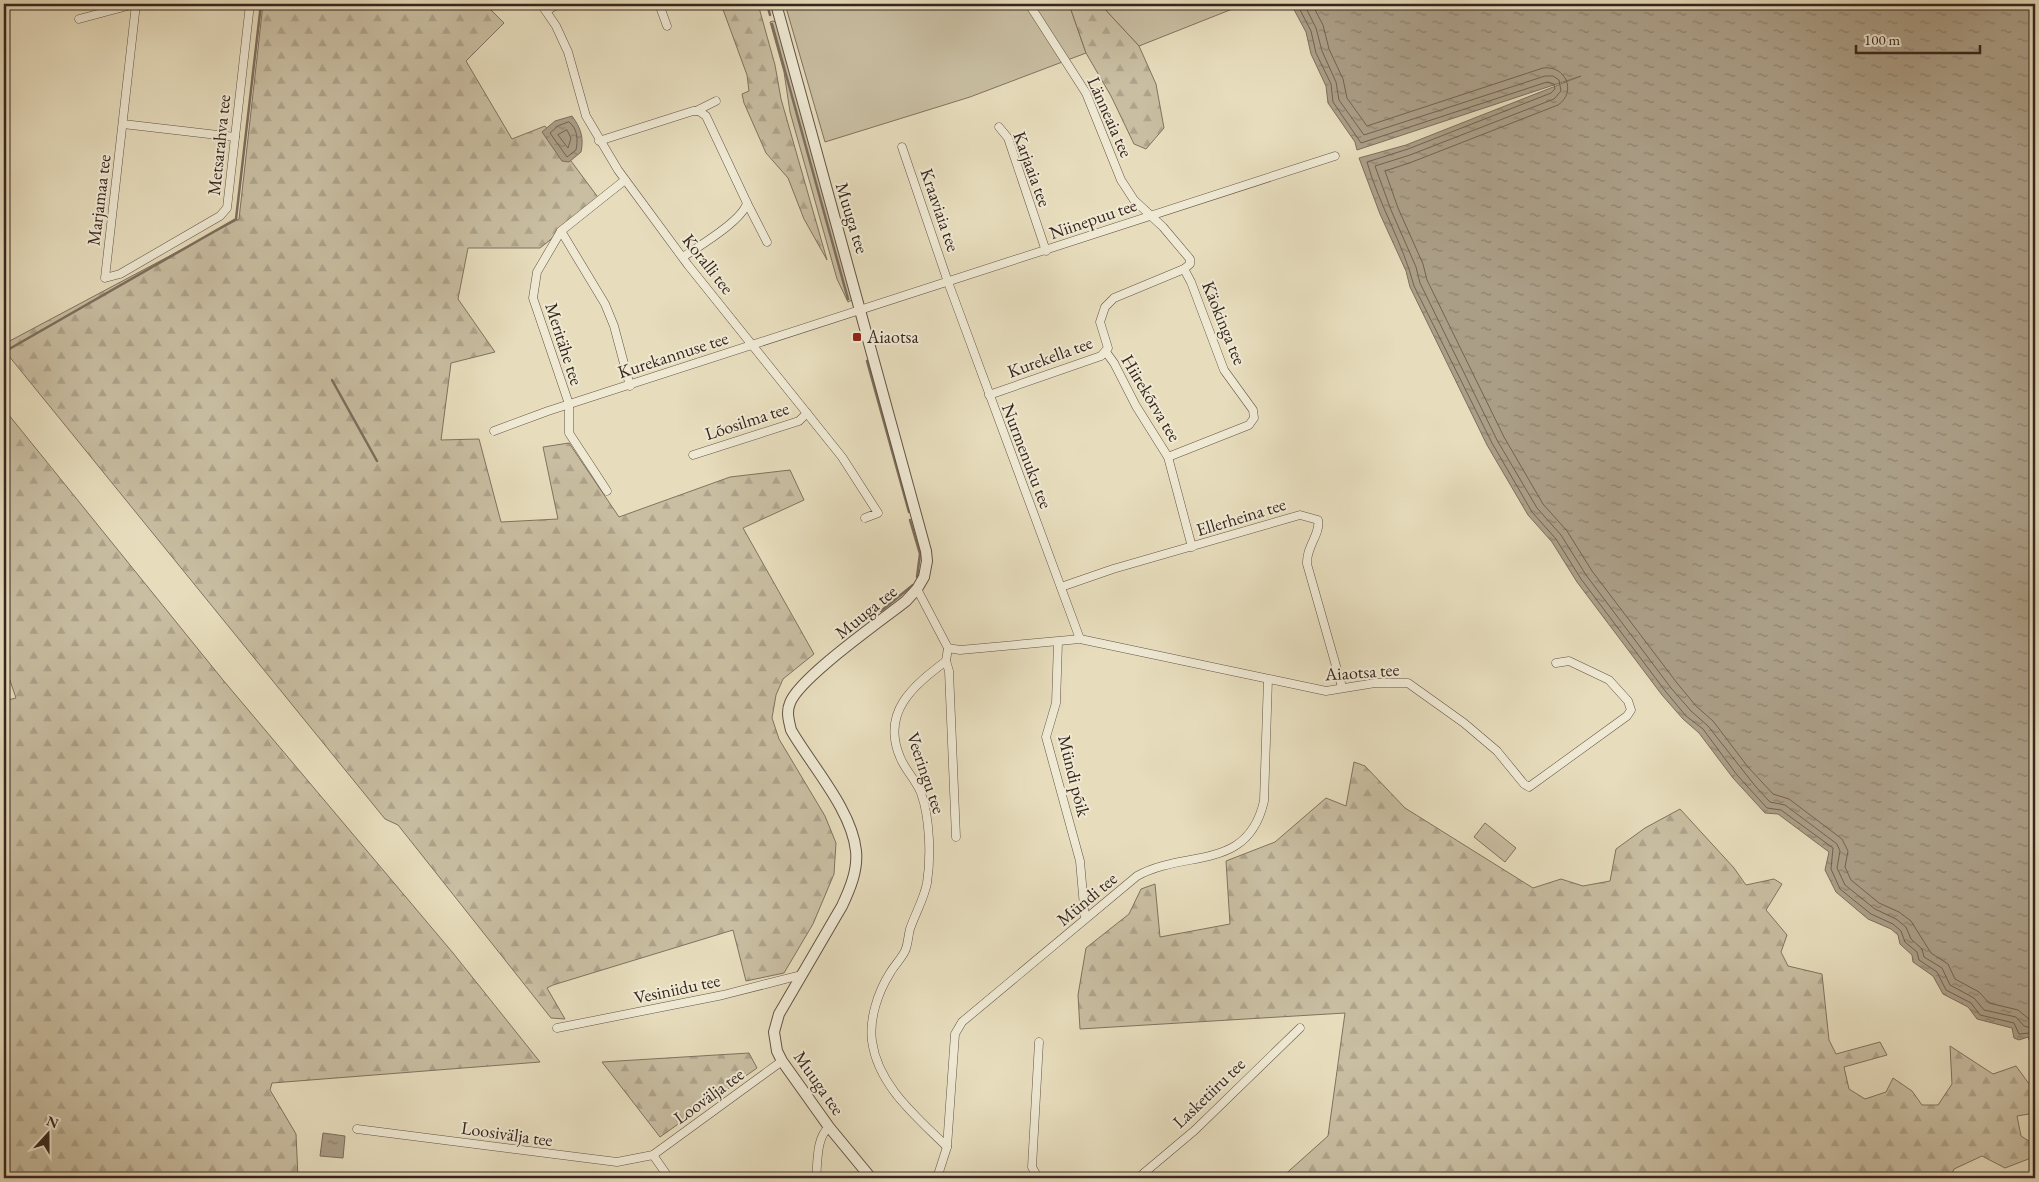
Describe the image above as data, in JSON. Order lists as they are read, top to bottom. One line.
{"streets":{"street":["Länneaia tee","Metsarahva tee","Karjaaia tee","Marjamaa tee","Kraaviaia tee","Muuga tee","Niinepuu tee","Koralli tee","Käokinga tee","Meritähe tee","Kurekannuse tee","Kurekella tee","Hiirekõrva tee","Lõosilma tee","Nurmenuku tee","Ellerheina tee","Aiaotsa tee","Veeringu tee","Mündi põik","Mündi tee","Vesiniidu tee","Lasketiiru tee","Loovälja tee","Loosivälja tee"]},"crossings":[["Länneaia tee","Niinepuu tee"],["Länneaia tee","Käokinga tee"],["Metsarahva tee","Marjamaa tee"],["Karjaaia tee","Niinepuu tee"],["Kraaviaia tee","Niinepuu tee"],["Kraaviaia tee","Nurmenuku tee"],["Muuga tee","Niinepuu tee"],["Muuga tee","Kurekannuse tee"],["Muuga tee","Vesiniidu tee"],["Muuga tee","Loovälja tee"],["Niinepuu tee","Käokinga tee"],["Niinepuu tee","Kurekannuse tee"],["Niinepuu tee","Nurmenuku tee"],["Koralli tee","Meritähe tee"],["Koralli tee","Kurekannuse tee"],["Koralli tee","Lõosilma tee"],["Käokinga tee","Kurekella tee"],["Käokinga tee","Hiirekõrva tee"],["Meritähe tee","Kurekannuse tee"],["Kurekella tee","Hiirekõrva tee"],["Kurekella tee","Nurmenuku tee"],["Hiirekõrva tee","Ellerheina tee"],["Nurmenuku tee","Ellerheina tee"],["Nurmenuku tee","Aiaotsa tee"],["Ellerheina tee","Aiaotsa tee"],["Aiaotsa tee","Mündi põik"],["Aiaotsa tee","Mündi tee"],["Veeringu tee","Mündi tee"],["Mündi põik","Mündi tee"],["Loovälja tee","Loosivälja tee"]],"places":{"transit":["Aiaotsa"]},"scale_bar":"100 m","north":"top"}
